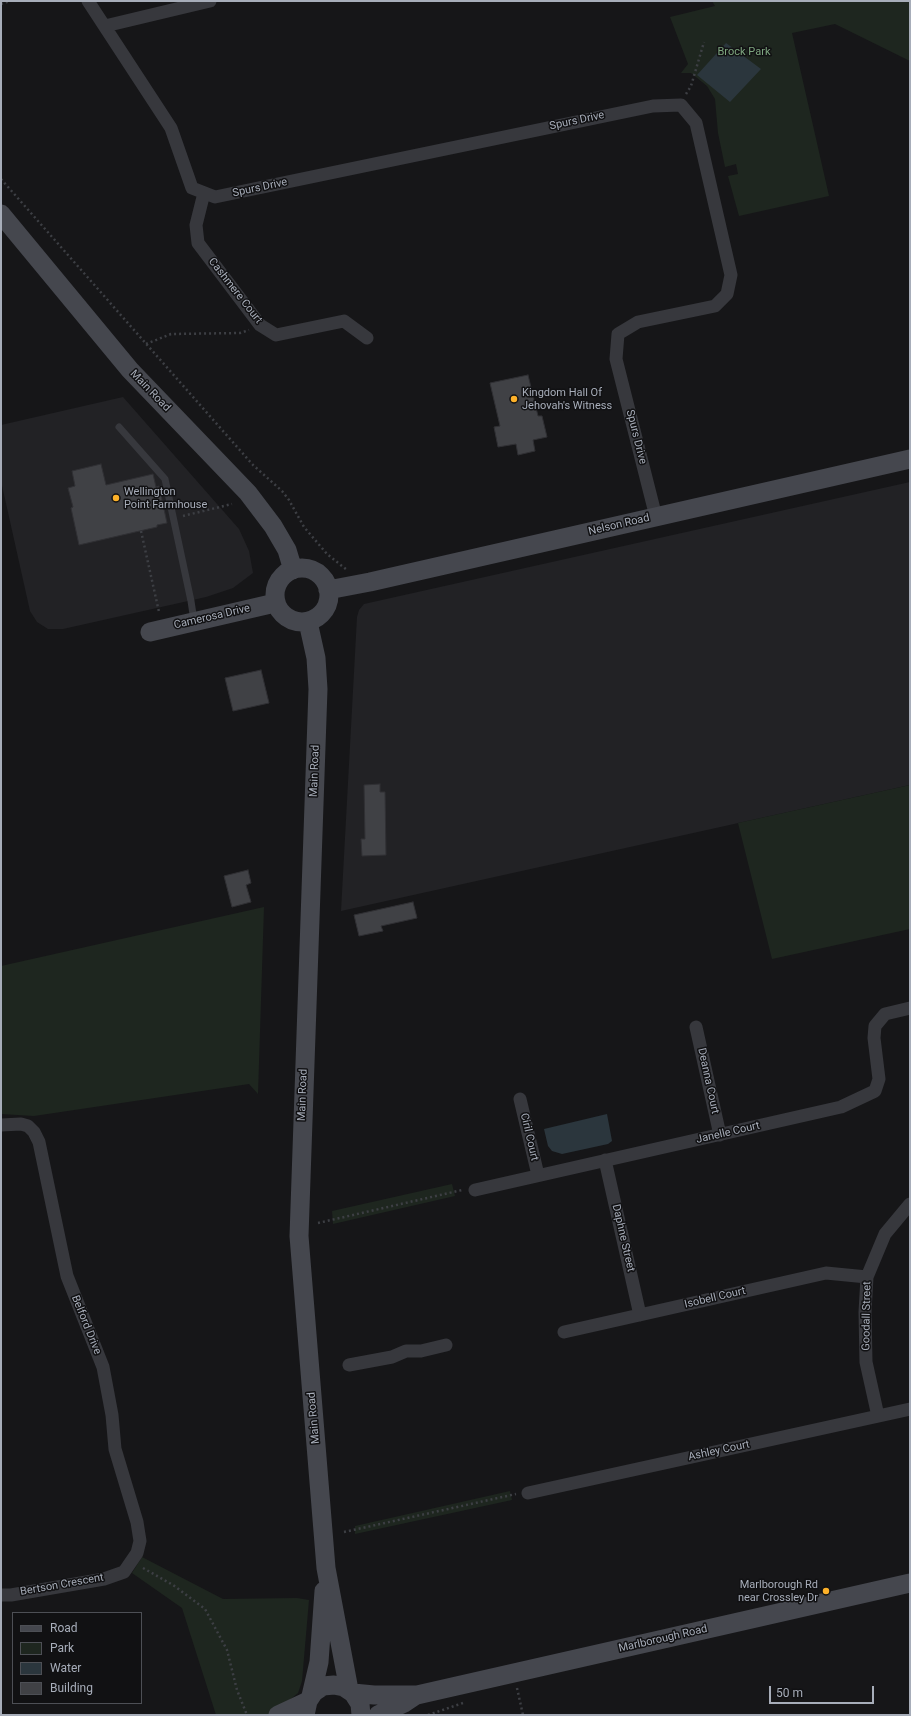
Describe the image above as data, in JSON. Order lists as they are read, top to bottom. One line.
{"streets":{"main road":["Main Road","Nelson Road","Camerosa Drive","Marlborough Road"],"street":["Spurs Drive","Cashmere Court","Deanna Court","Janelle Court","Ciril Court","Daphne Street","Isobell Court","Goodall Street","Belford Drive","Ashley Court","Bertson Crescent"]},"crossings":[["Spurs Drive","Cashmere Court"],["Spurs Drive","Nelson Road"],["Main Road","Nelson Road"],["Main Road","Camerosa Drive"],["Main Road","Marlborough Road"],["Nelson Road","Camerosa Drive"],["Deanna Court","Janelle Court"],["Janelle Court","Ciril Court"],["Janelle Court","Daphne Street"],["Daphne Street","Isobell Court"],["Isobell Court","Goodall Street"],["Goodall Street","Ashley Court"],["Belford Drive","Bertson Crescent"]],"parks":["Brock Park"],"places":["Kingdom Hall Of Jehovah's Witness","Wellington Point Farmhouse","Marlborough Rd near Crossley Dr"],"legend":["Road","Park","Water","Building"],"scale_bar":"50 m"}
